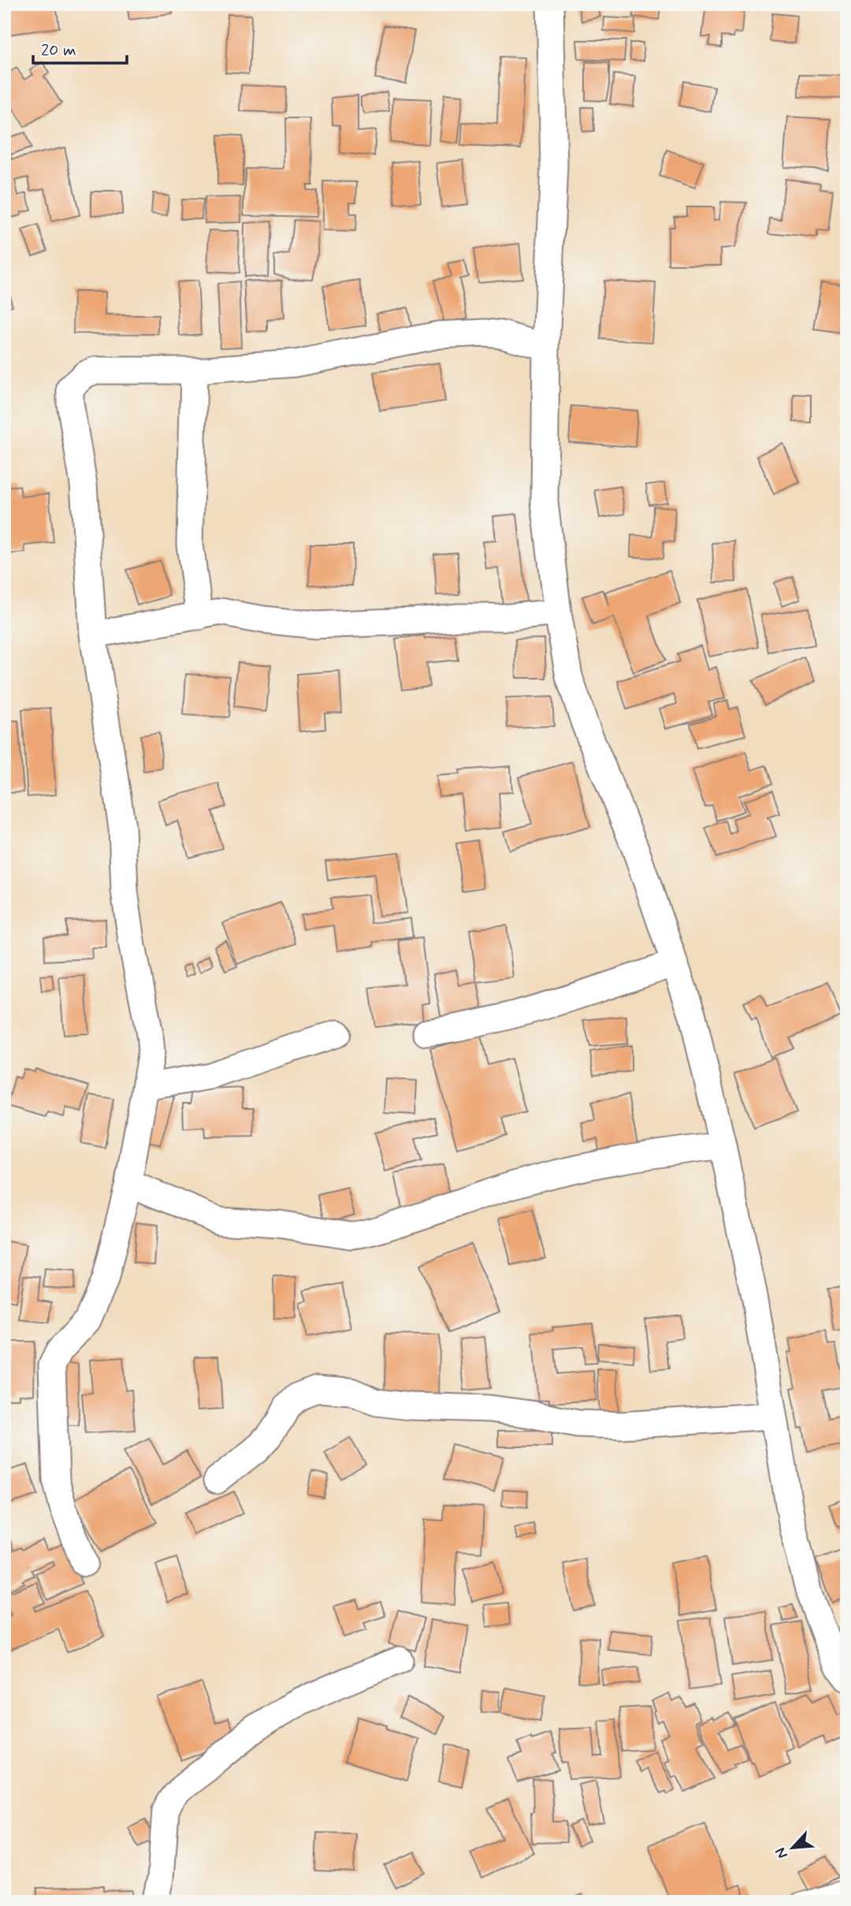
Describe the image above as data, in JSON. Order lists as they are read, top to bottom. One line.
{"scale_bar":"20 m","north":"bottom left"}
